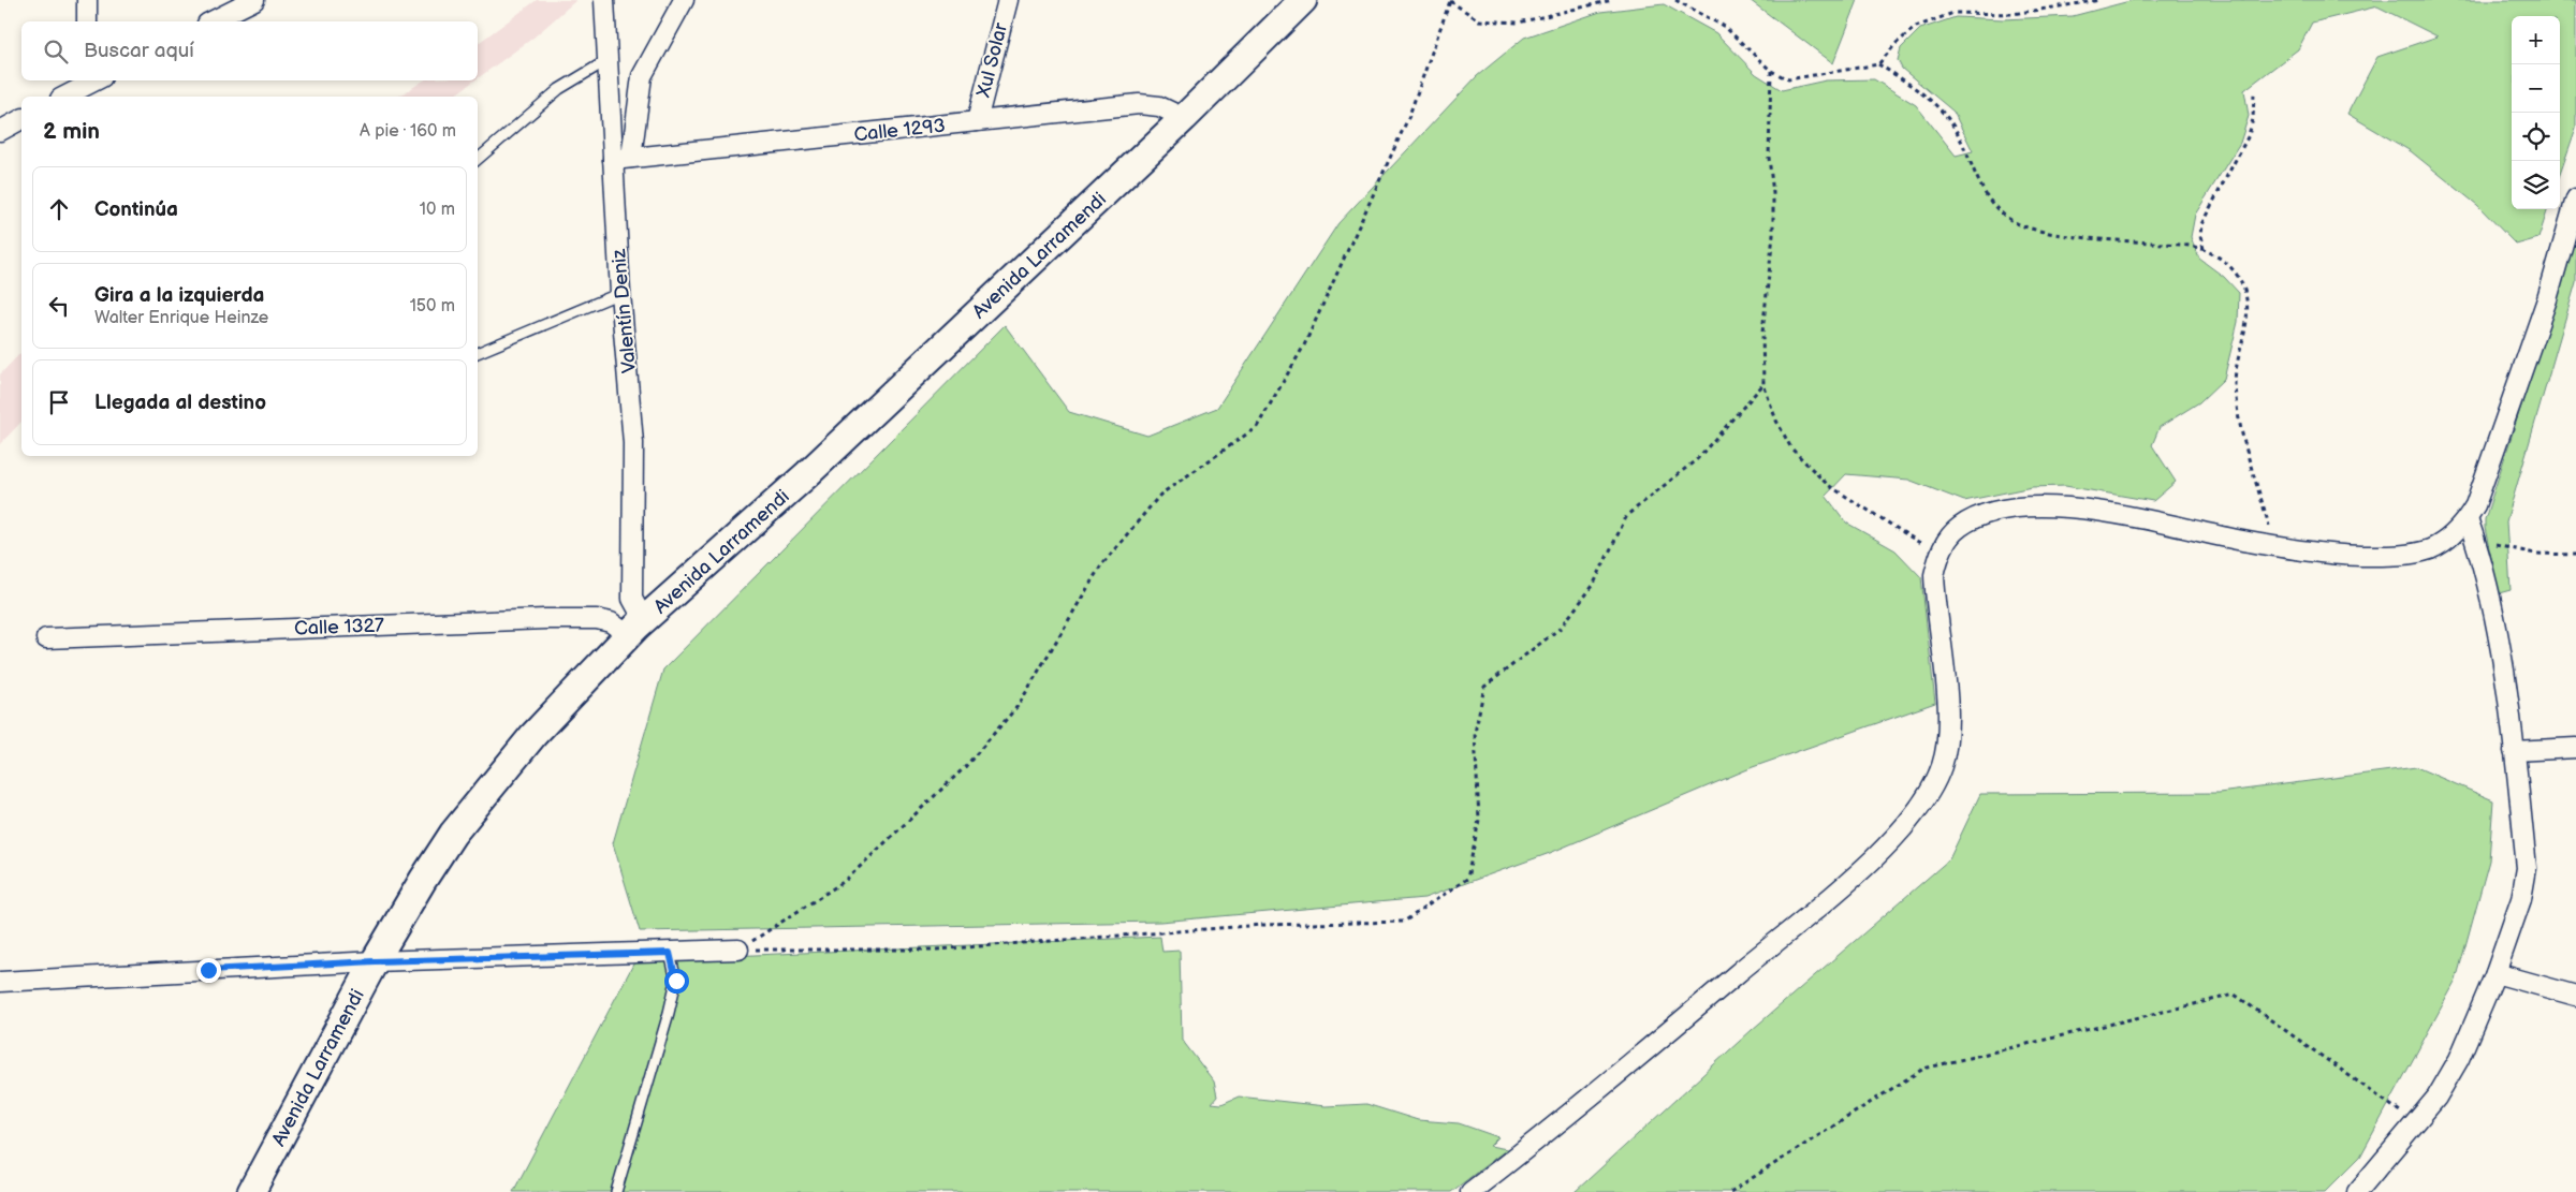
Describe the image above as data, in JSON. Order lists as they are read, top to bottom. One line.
{"streets":{"main road":["Avenida Larramendi"],"street":["Xul Solar","Calle 1293","Valentín Deniz","Calle 1327"]},"crossings":[["Xul Solar","Calle 1293"],["Calle 1293","Avenida Larramendi"],["Calle 1293","Valentín Deniz"],["Avenida Larramendi","Valentín Deniz"],["Avenida Larramendi","Calle 1327"],["Valentín Deniz","Calle 1327"]],"page":{"map_buttons":["+","−"],"search":"Buscar aquí","heading":["2 min","A pie · 160 m"],"list":[["Continúa","10 m"],["Gira a la izquierda","Walter Enrique Heinze","150 m"],"Llegada al destino"]}}
